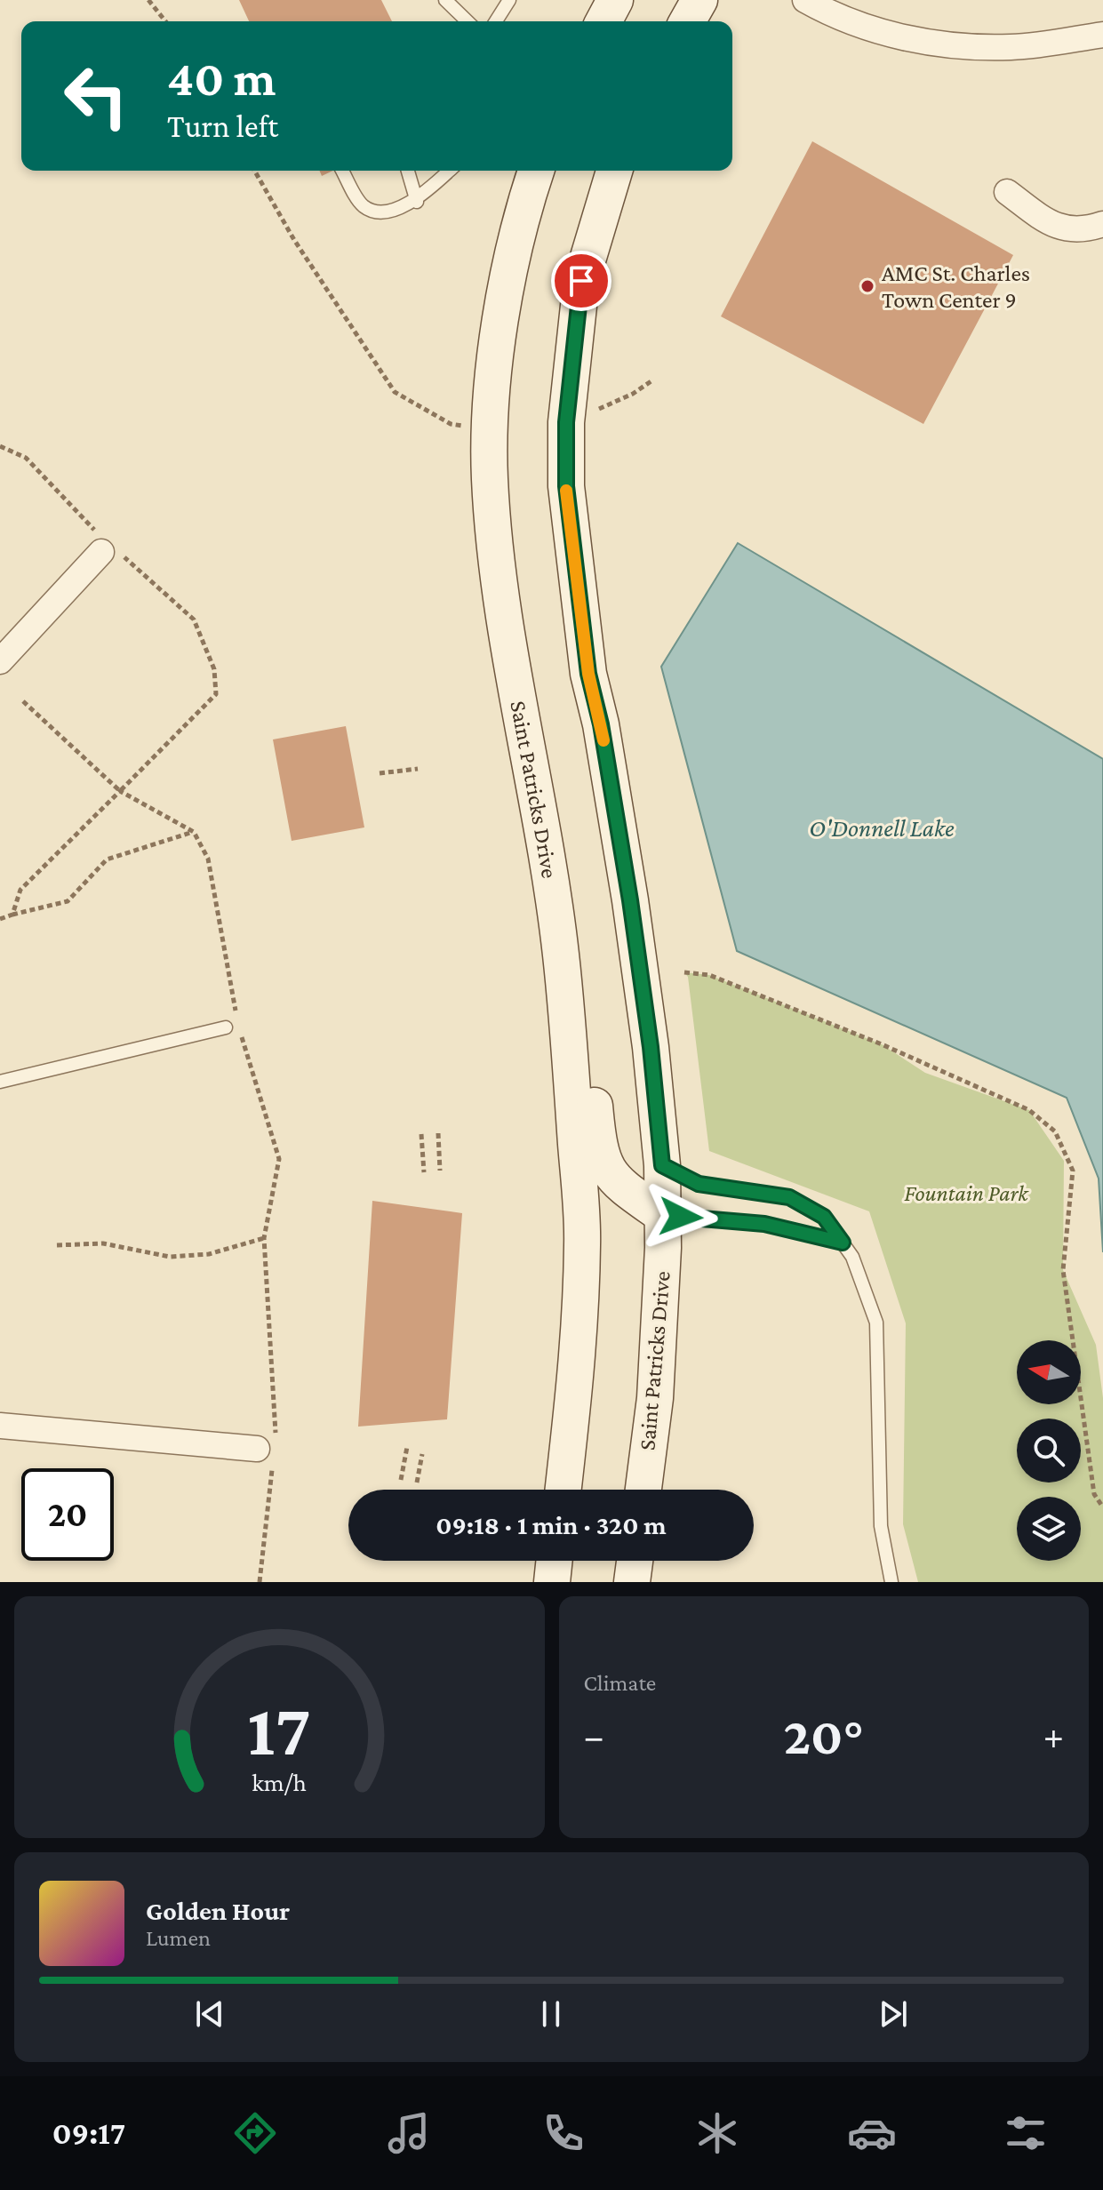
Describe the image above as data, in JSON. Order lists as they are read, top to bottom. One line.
{"streets":{"main road":["Saint Patricks Drive"]},"water":["O'Donnell Lake"],"parks":["Fountain Park"],"places":["AMC St. Charles Town Center 9"],"north":"left","page":{"turn":["40 m","Turn left"],"limit":"20","trip":"09:18 · 1 min · 320 m","tile":"Climate","heat":["−","20°","+"],"song":["Golden Hour","Lumen"],"tabs":"09:17","gauge":["17","km/h"]}}
